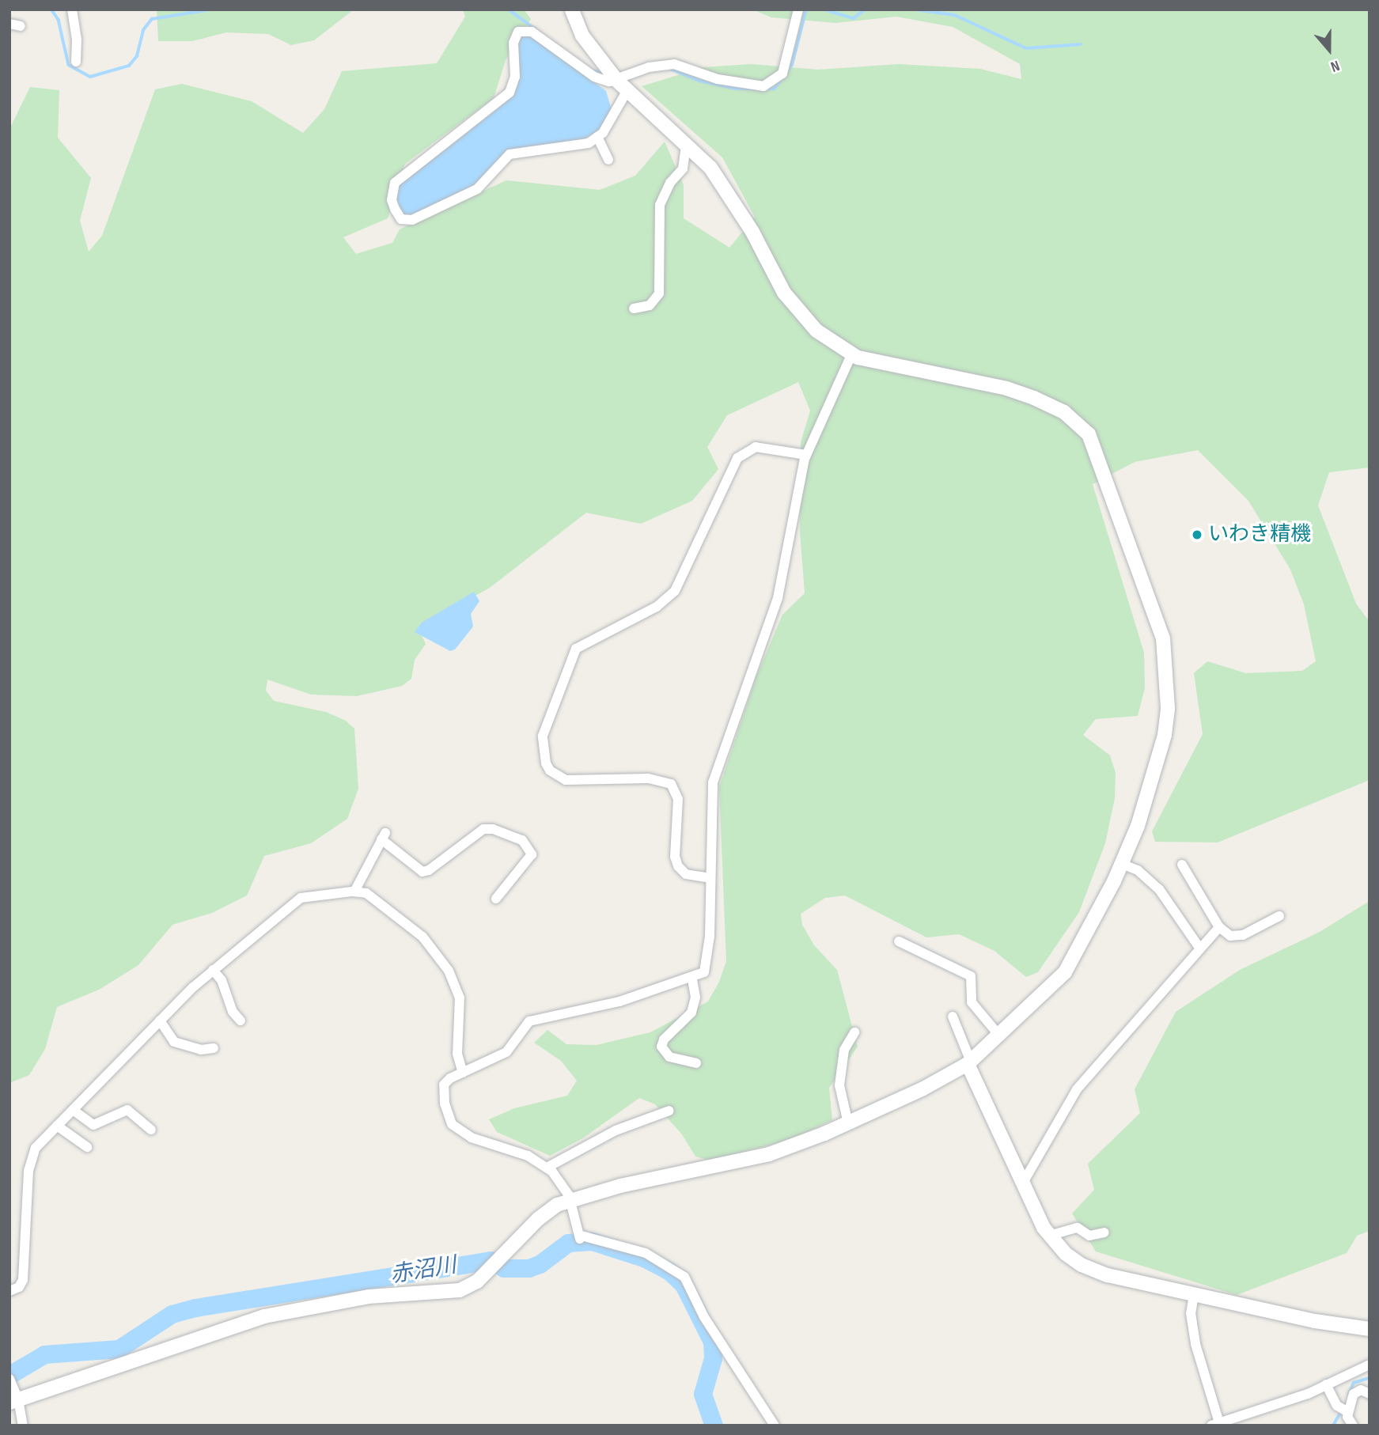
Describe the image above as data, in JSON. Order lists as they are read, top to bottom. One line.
{"water":["赤沼川"],"places":["いわき精機"],"north":"bottom"}
